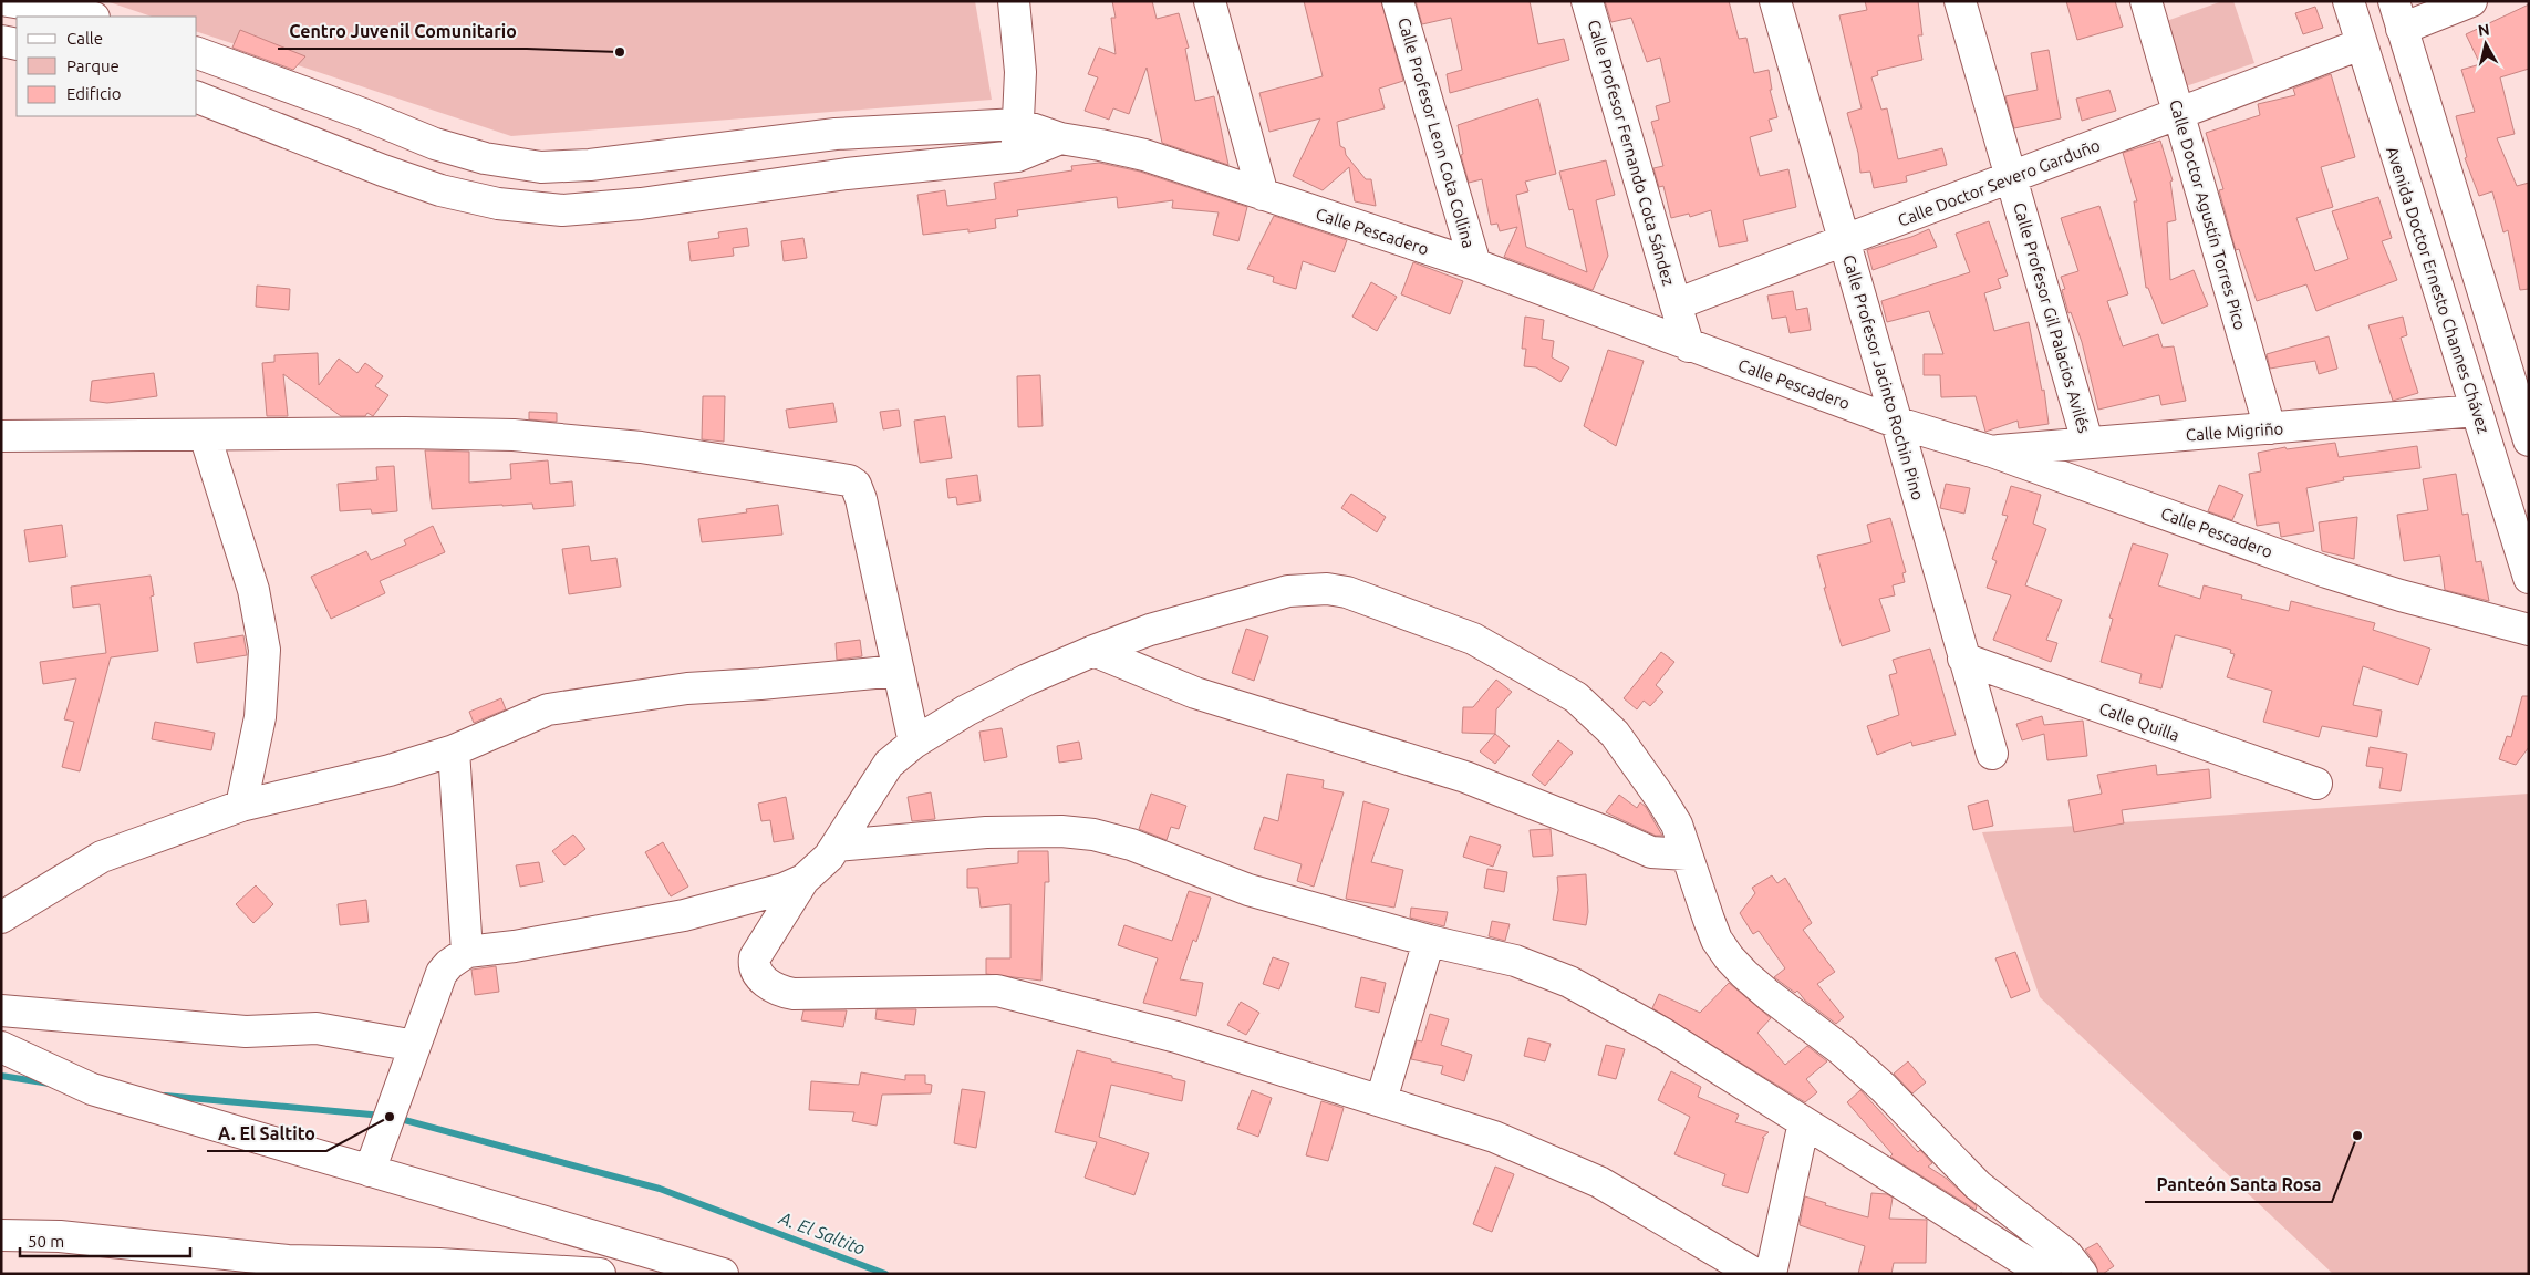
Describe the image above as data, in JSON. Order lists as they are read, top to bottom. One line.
{"streets":{"street":["Calle Profesor Leon Cota Collina","Calle Profesor Fernando Cota Sández","Calle Doctor Severo Garduño","Calle Doctor Agustín Torres Pico","Calle Pescadero","Avenida Doctor Ernesto Channes Chávez","Calle Profesor Gil Palacios Avilés","Calle Profesor Jacinto Rochin Pino","Calle Migriño","Calle Quilla"]},"crossings":[["Calle Profesor Leon Cota Collina","Calle Pescadero"],["Calle Profesor Fernando Cota Sández","Calle Doctor Severo Garduño"],["Calle Doctor Severo Garduño","Calle Doctor Agustín Torres Pico"],["Calle Doctor Severo Garduño","Avenida Doctor Ernesto Channes Chávez"],["Calle Doctor Severo Garduño","Calle Profesor Gil Palacios Avilés"],["Calle Doctor Severo Garduño","Calle Profesor Jacinto Rochin Pino"],["Calle Doctor Agustín Torres Pico","Calle Migriño"],["Calle Pescadero","Calle Profesor Jacinto Rochin Pino"],["Calle Pescadero","Calle Migriño"],["Avenida Doctor Ernesto Channes Chávez","Calle Migriño"],["Calle Profesor Gil Palacios Avilés","Calle Migriño"],["Calle Profesor Jacinto Rochin Pino","Calle Quilla"]],"water":["A. El Saltito"],"places":["Centro Juvenil Comunitario","A. El Saltito","Panteón Santa Rosa"],"legend":["Calle","Parque","Edificio"],"scale_bar":"50 m","north":"top"}
